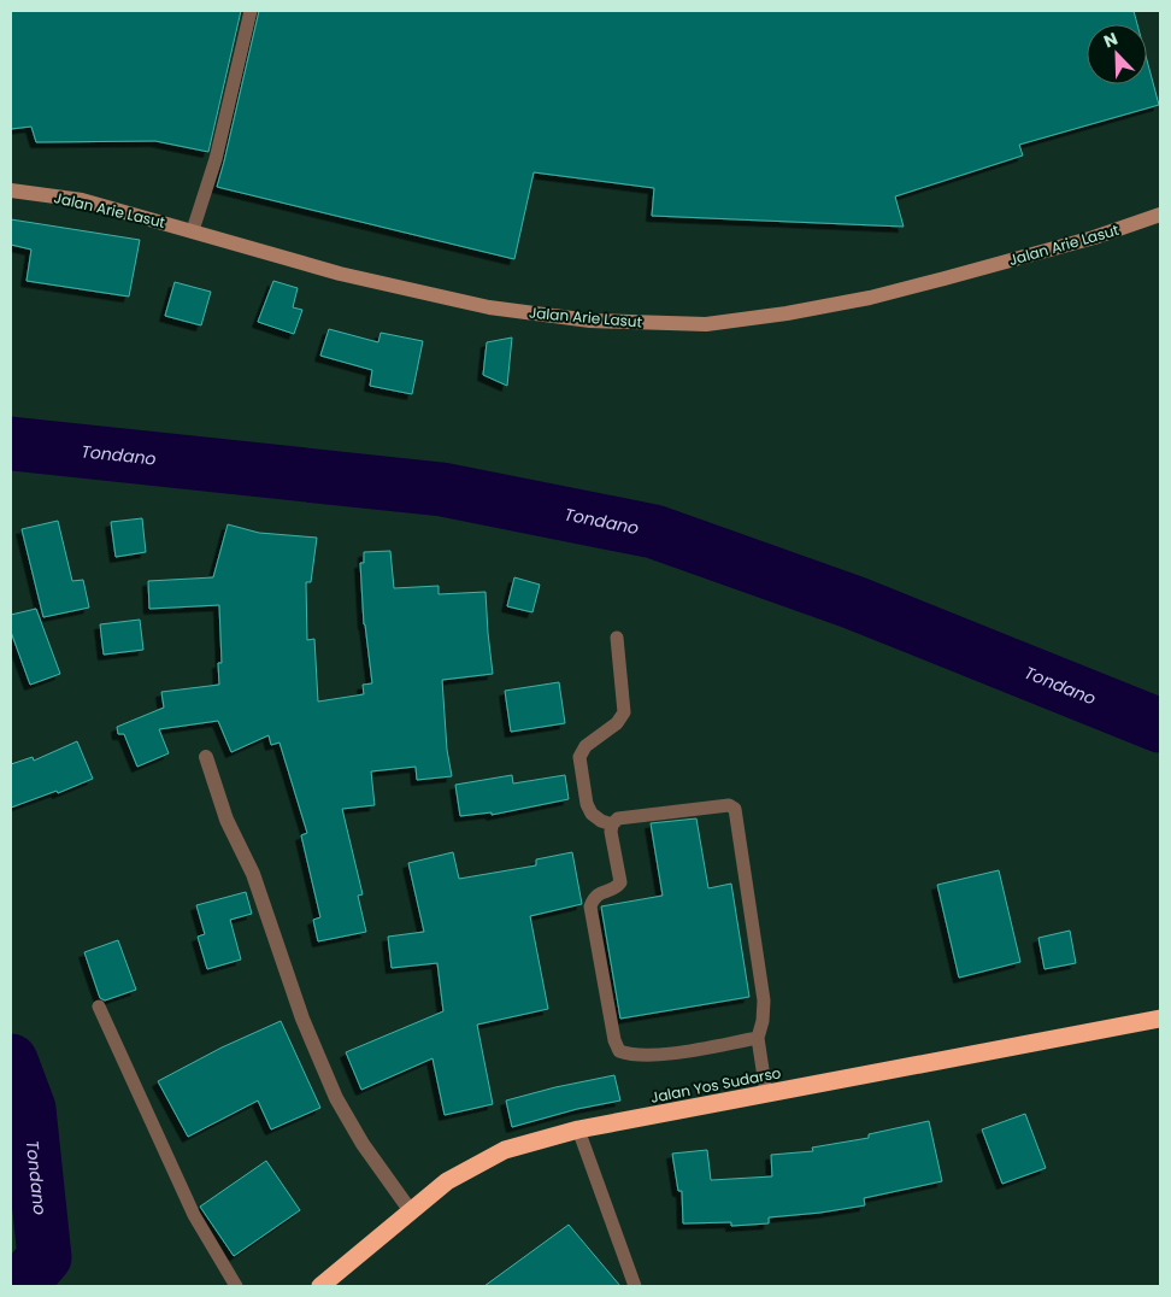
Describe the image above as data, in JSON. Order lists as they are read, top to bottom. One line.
{"streets":{"highway":["Jalan Yos Sudarso"],"main road":["Jalan Arie Lasut"]},"water":["Tondano"],"north":"top left"}
